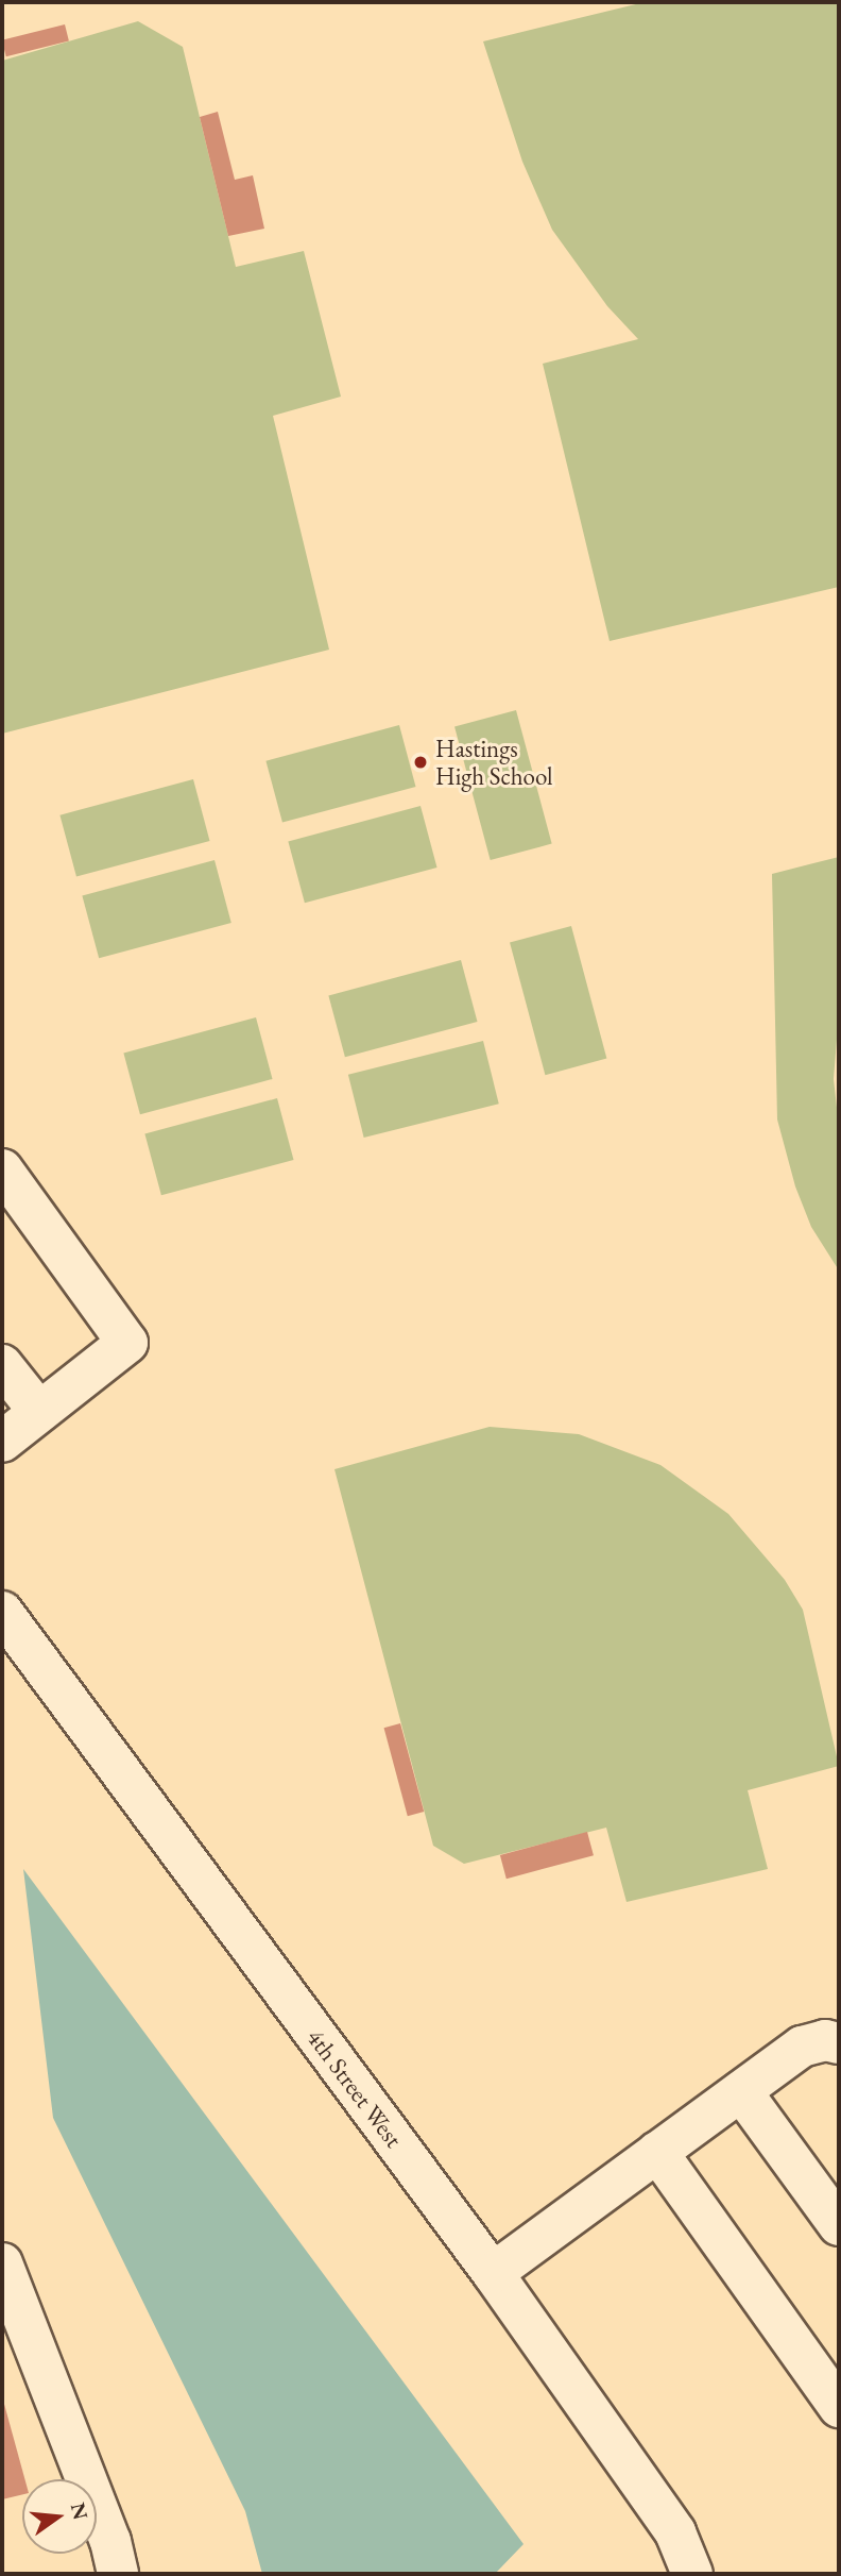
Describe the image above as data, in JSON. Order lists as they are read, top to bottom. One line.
{"streets":{"street":["4th Street West"]},"places":["Hastings High School"],"north":"right"}
